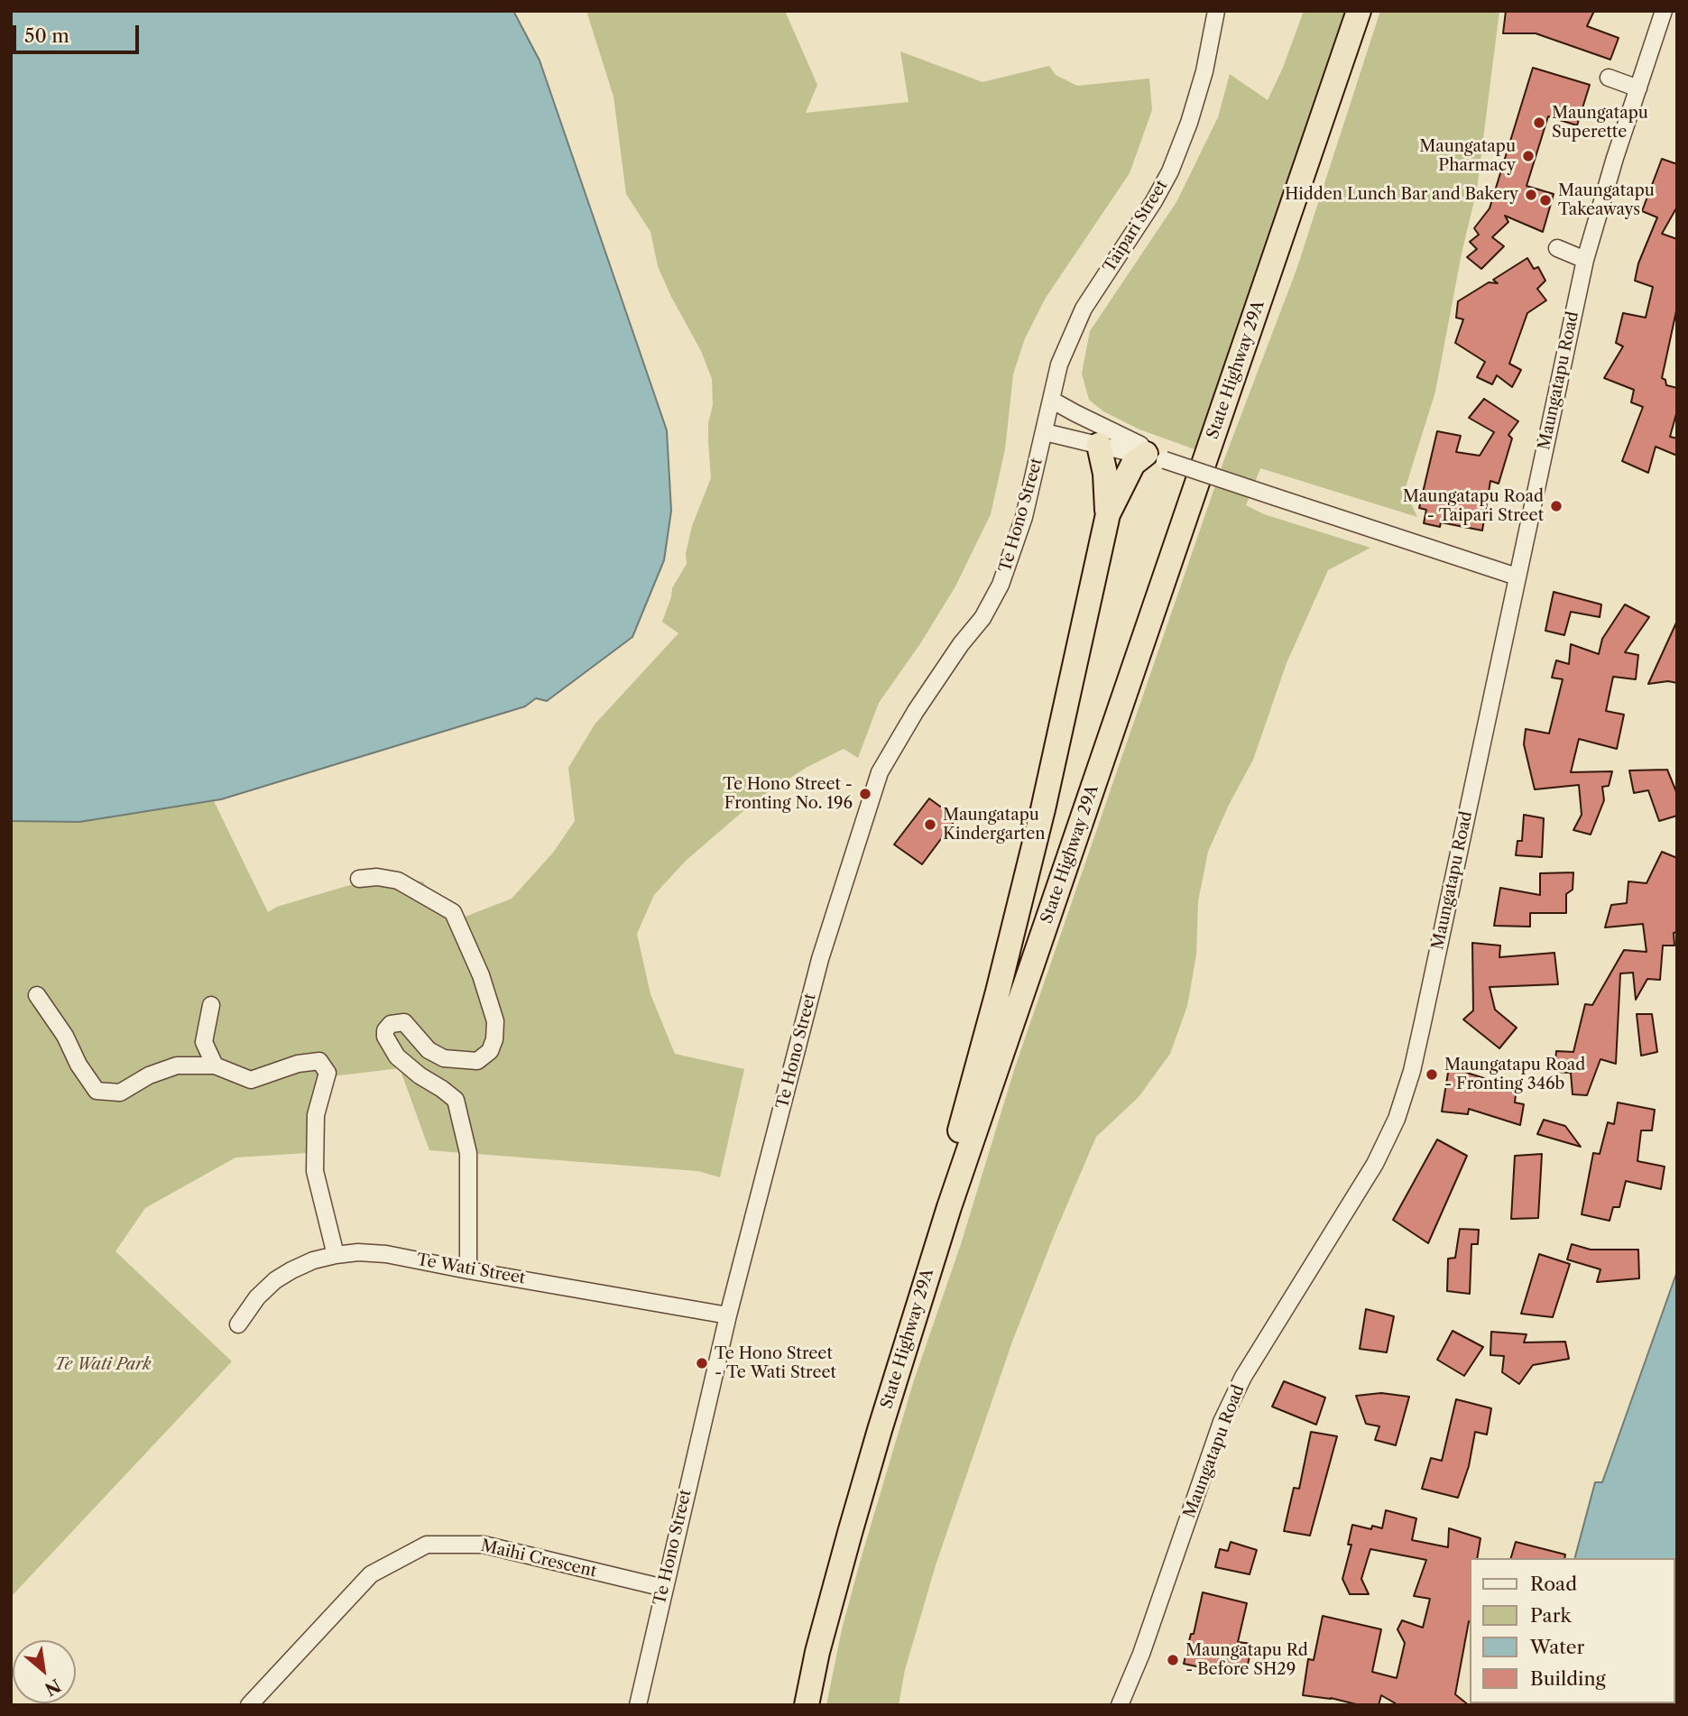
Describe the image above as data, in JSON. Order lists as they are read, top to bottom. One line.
{"streets":{"highway":["State Highway 29A"],"street":["Taipari Street","Maungatapu Road","Te Hono Street","Te Wati Street","Maihi Crescent"]},"crossings":[["Taipari Street","Te Hono Street"],["Te Hono Street","Te Wati Street"],["Te Hono Street","Maihi Crescent"]],"parks":["Te Wati Park"],"places":["Maungatapu Superette","Maungatapu Pharmacy","Hidden Lunch Bar and Bakery","Maungatapu Takeaways","Maungatapu Road - Taipari Street","Te Hono Street - Fronting No. 196","Maungatapu Kindergarten","Maungatapu Road - Fronting 346b","Te Hono Street - Te Wati Street","Maungatapu Rd - Before SH29"],"legend":["Road","Park","Water","Building"],"scale_bar":"50 m","north":"bottom right"}
